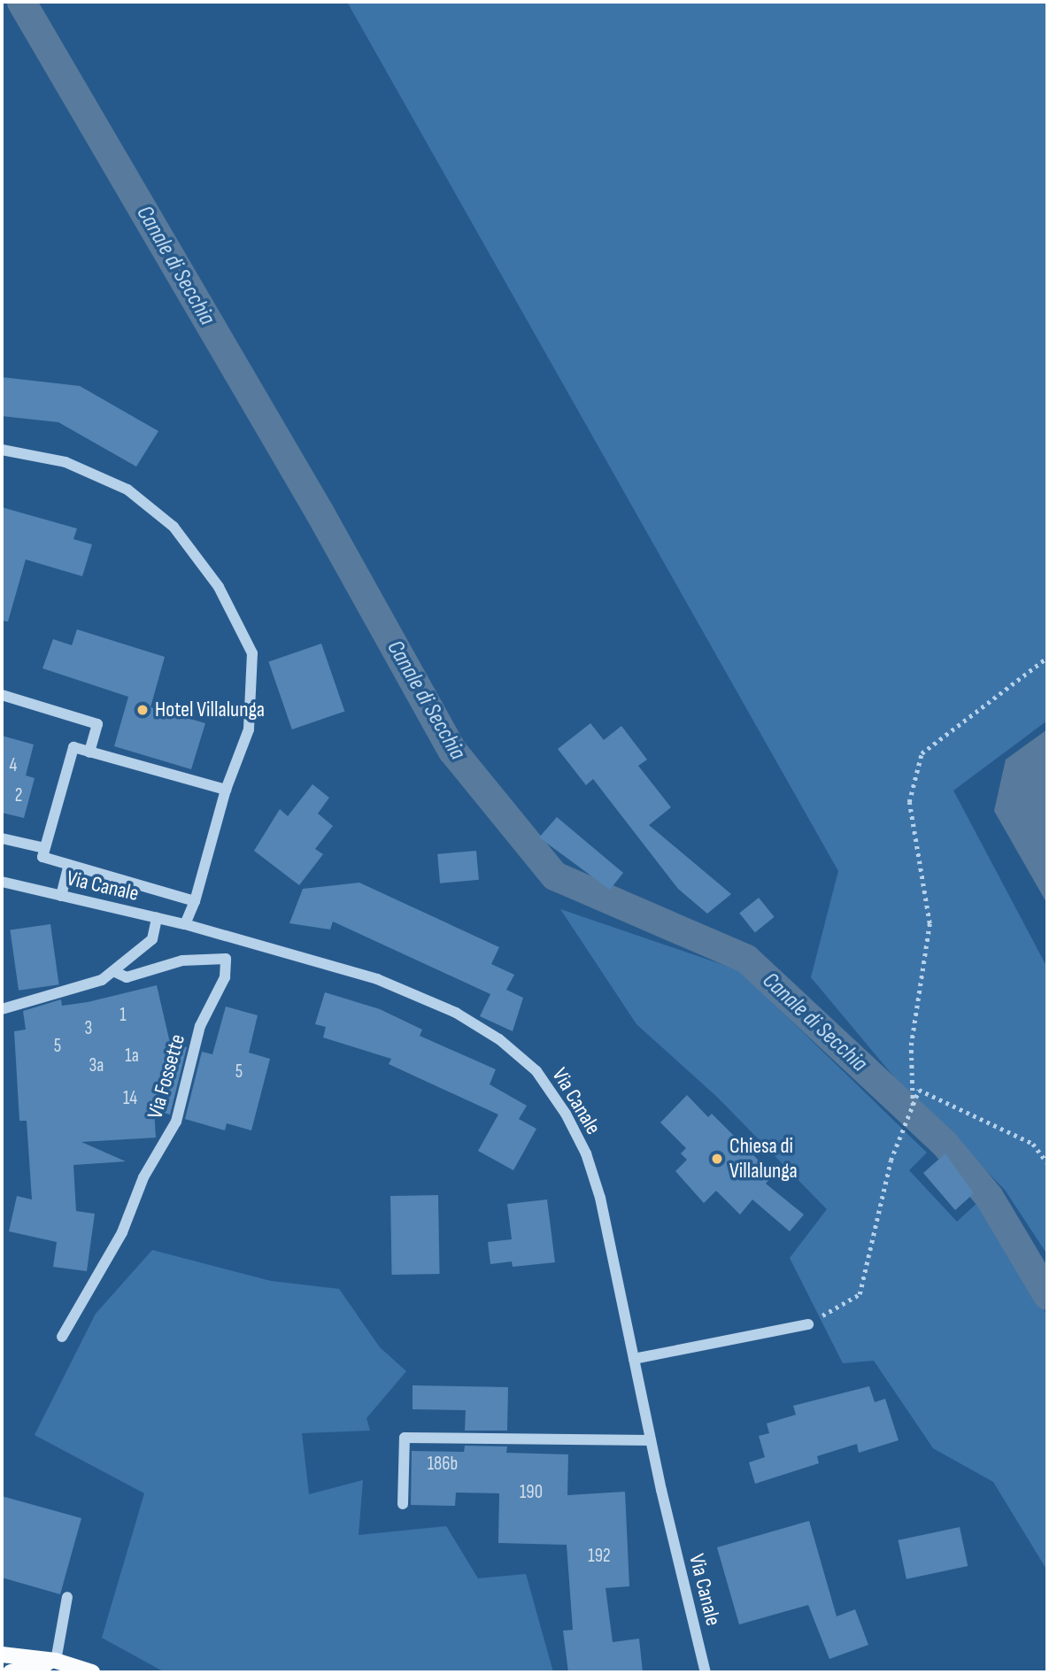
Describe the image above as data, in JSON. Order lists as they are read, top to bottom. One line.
{"streets":{"street":["Via Canale","Via Fossette"]},"water":["Canale di Secchia"],"places":["Hotel Villalunga","Chiesa di Villalunga"],"house_numbers":["4","2","1","3","5","1a","3a","5","14","186b","190","192"]}
